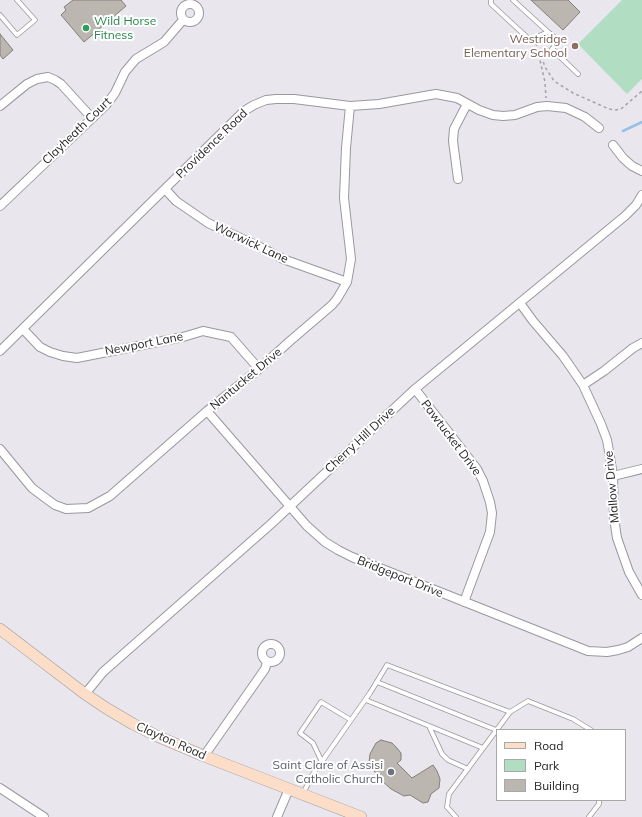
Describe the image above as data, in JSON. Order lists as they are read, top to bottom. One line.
{"streets":{"main road":["Clayton Road"],"street":["Clayheath Court","Providence Road","Warwick Lane","Newport Lane","Nantucket Drive","Pawtucket Drive","Cherry Hill Drive","Mallow Drive","Bridgeport Drive"]},"crossings":[["Providence Road","Warwick Lane"],["Providence Road","Newport Lane"],["Providence Road","Nantucket Drive"],["Warwick Lane","Nantucket Drive"],["Newport Lane","Nantucket Drive"],["Nantucket Drive","Bridgeport Drive"],["Pawtucket Drive","Cherry Hill Drive"],["Pawtucket Drive","Bridgeport Drive"],["Cherry Hill Drive","Mallow Drive"],["Cherry Hill Drive","Bridgeport Drive"],["Cherry Hill Drive","Clayton Road"]],"places":["Wild Horse Fitness","Westridge Elementary School","Saint Clare of Assisi Catholic Church"],"legend":["Road","Park","Building"]}
